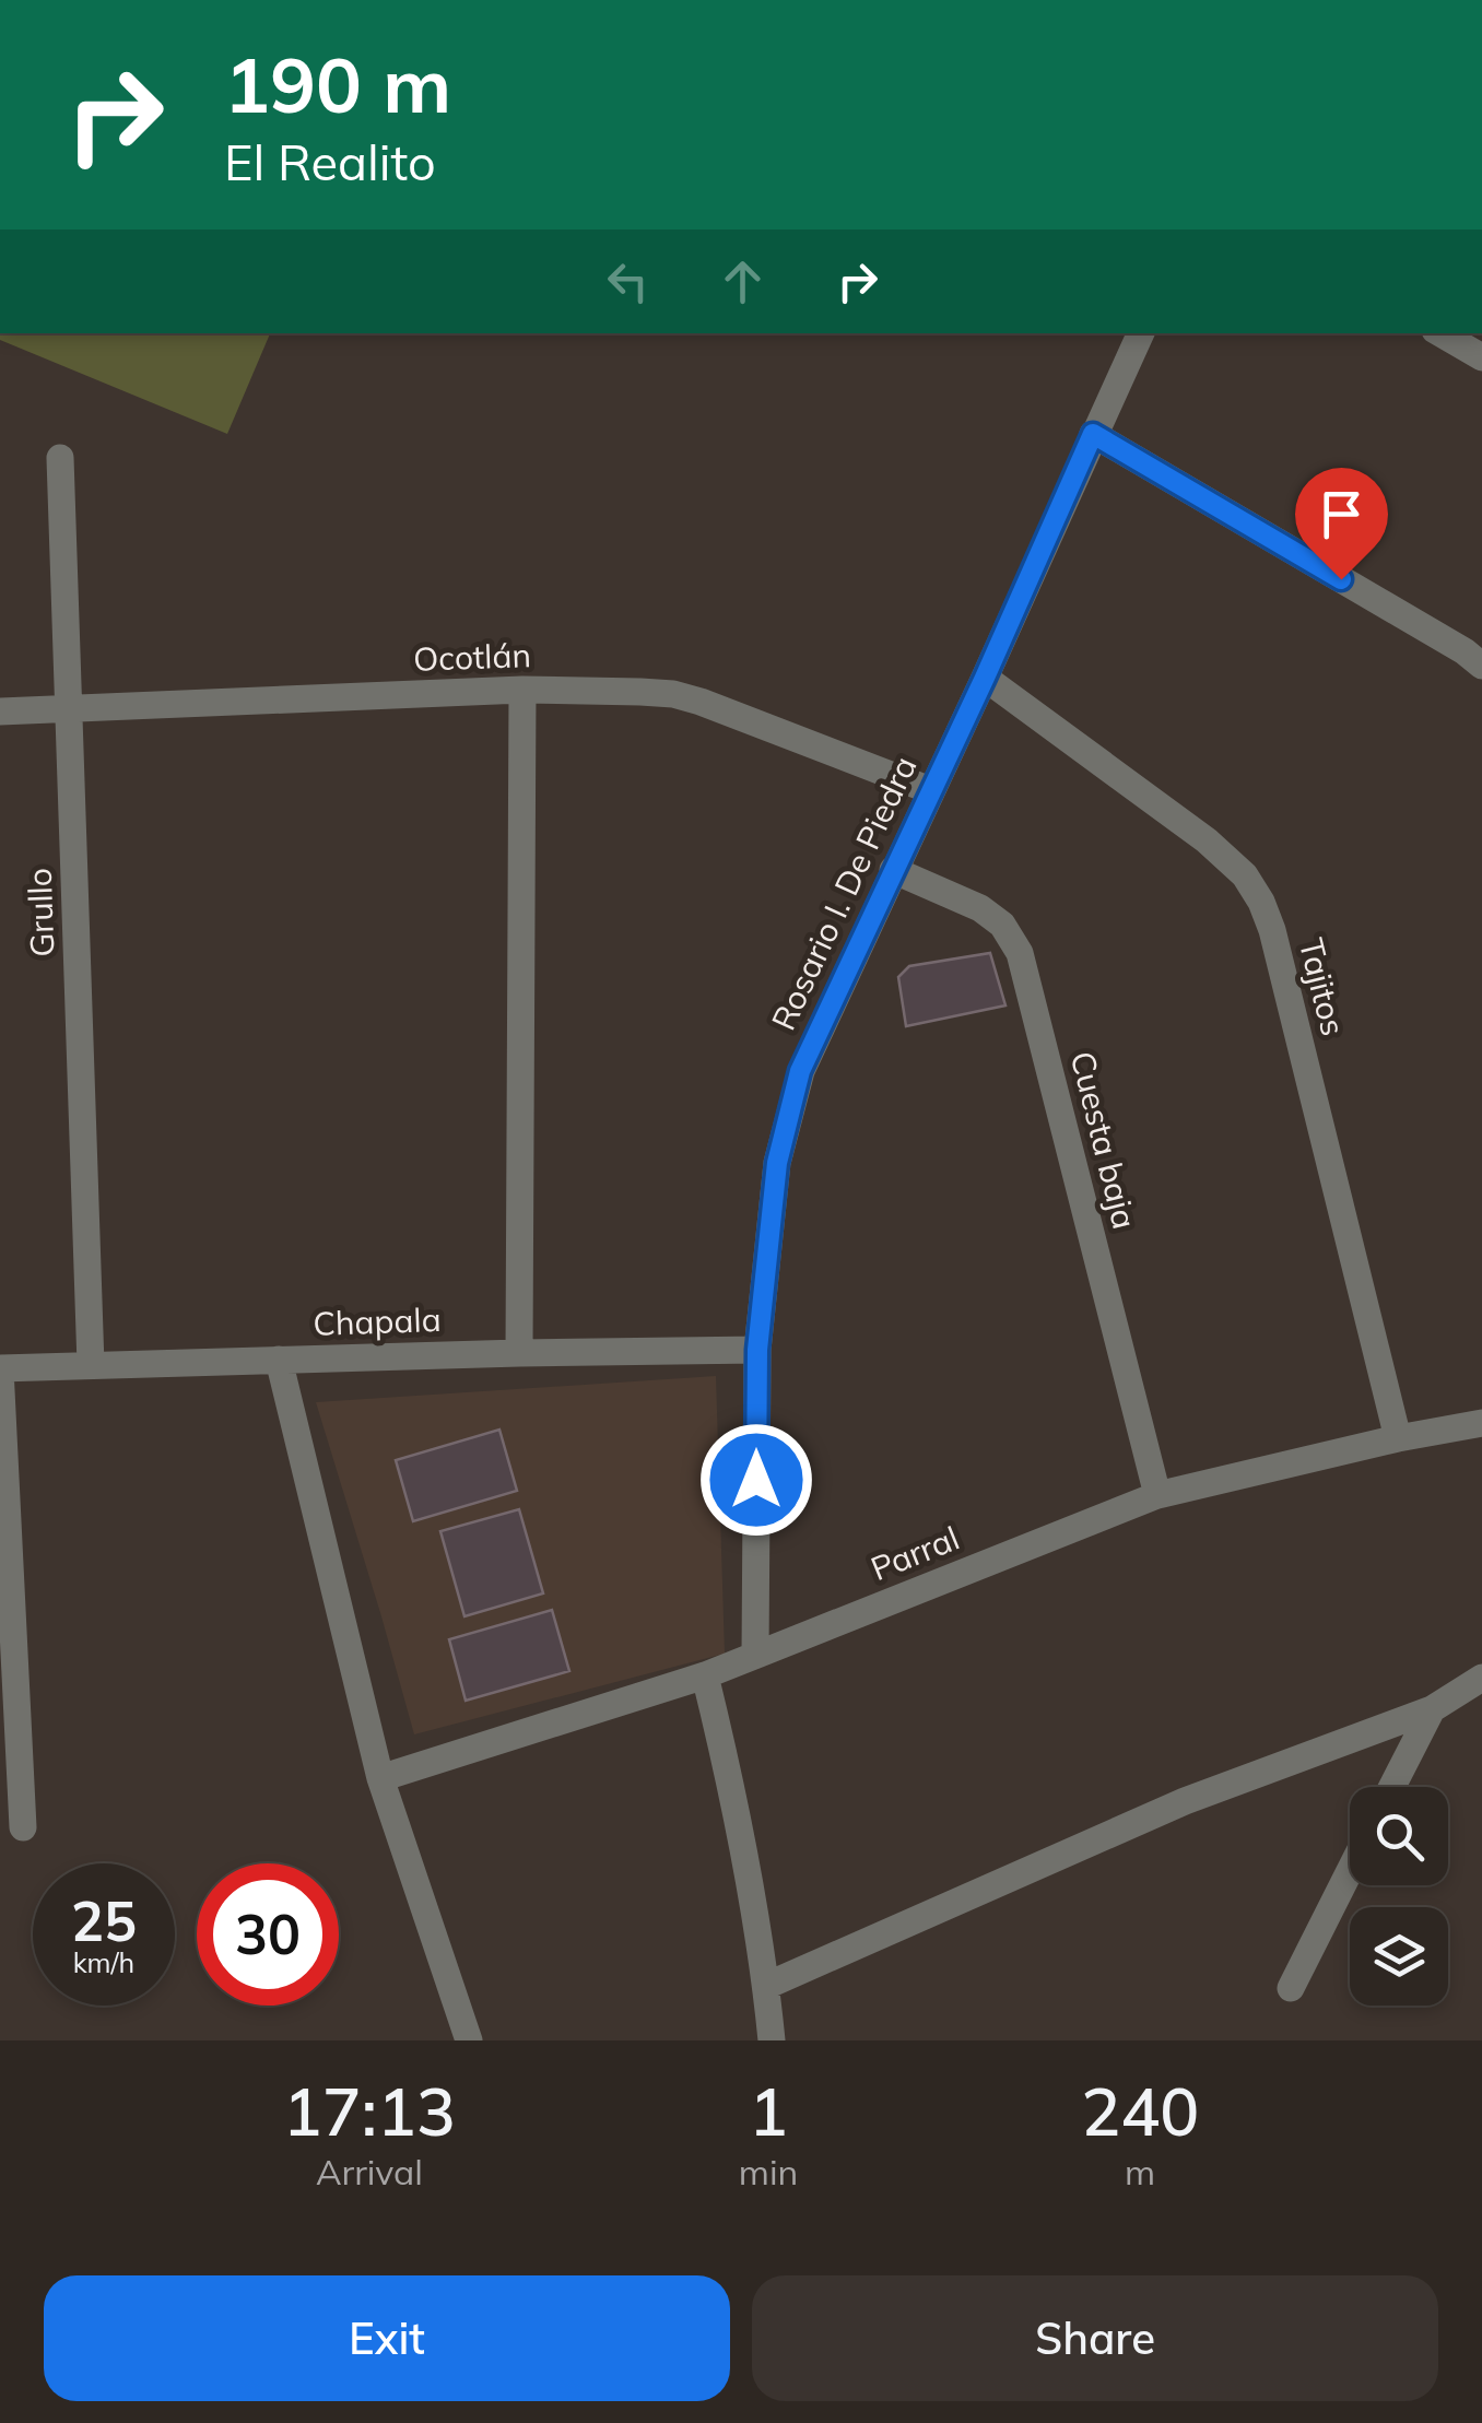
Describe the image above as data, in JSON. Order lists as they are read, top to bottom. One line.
{"streets":{"street":["Ocotlán","Rosario I. De Piedra","Grullo","Tajitos","Cuesta baja","Chapala","Parral"]},"crossings":[["Ocotlán","Rosario I. De Piedra"],["Ocotlán","Grullo"],["Rosario I. De Piedra","Tajitos"],["Rosario I. De Piedra","Cuesta baja"],["Rosario I. De Piedra","Chapala"],["Rosario I. De Piedra","Parral"],["Grullo","Chapala"],["Tajitos","Parral"],["Cuesta baja","Parral"]],"page":{"turn":["190 m","El Realito"],"speed":"25 km/h","limit":"30","eta":["17:13","Arrival","1","min","240","m"],"buttons":["Exit","Share"]}}
